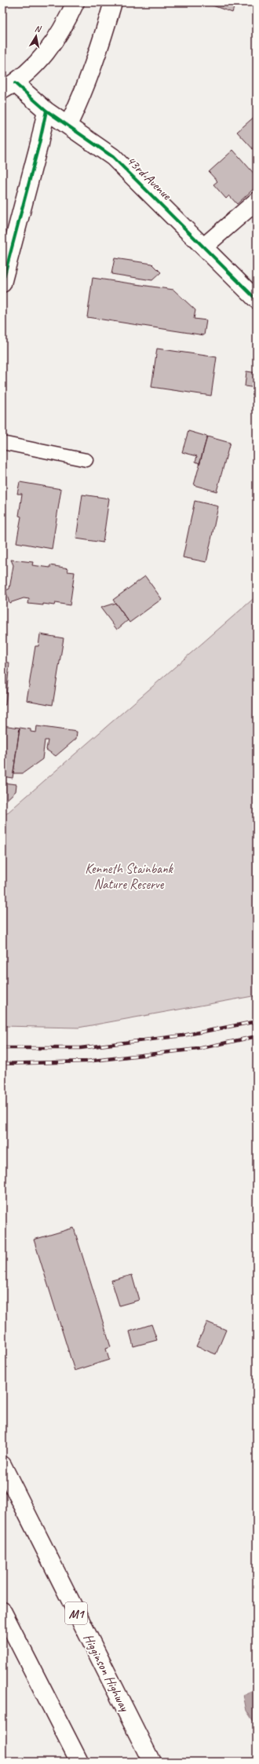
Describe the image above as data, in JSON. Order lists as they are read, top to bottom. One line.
{"streets":{"main road":["43rd Avenue","M1","Higginson Highway"]},"parks":["Kenneth Stainbank Nature Reserve"],"north":"top"}
